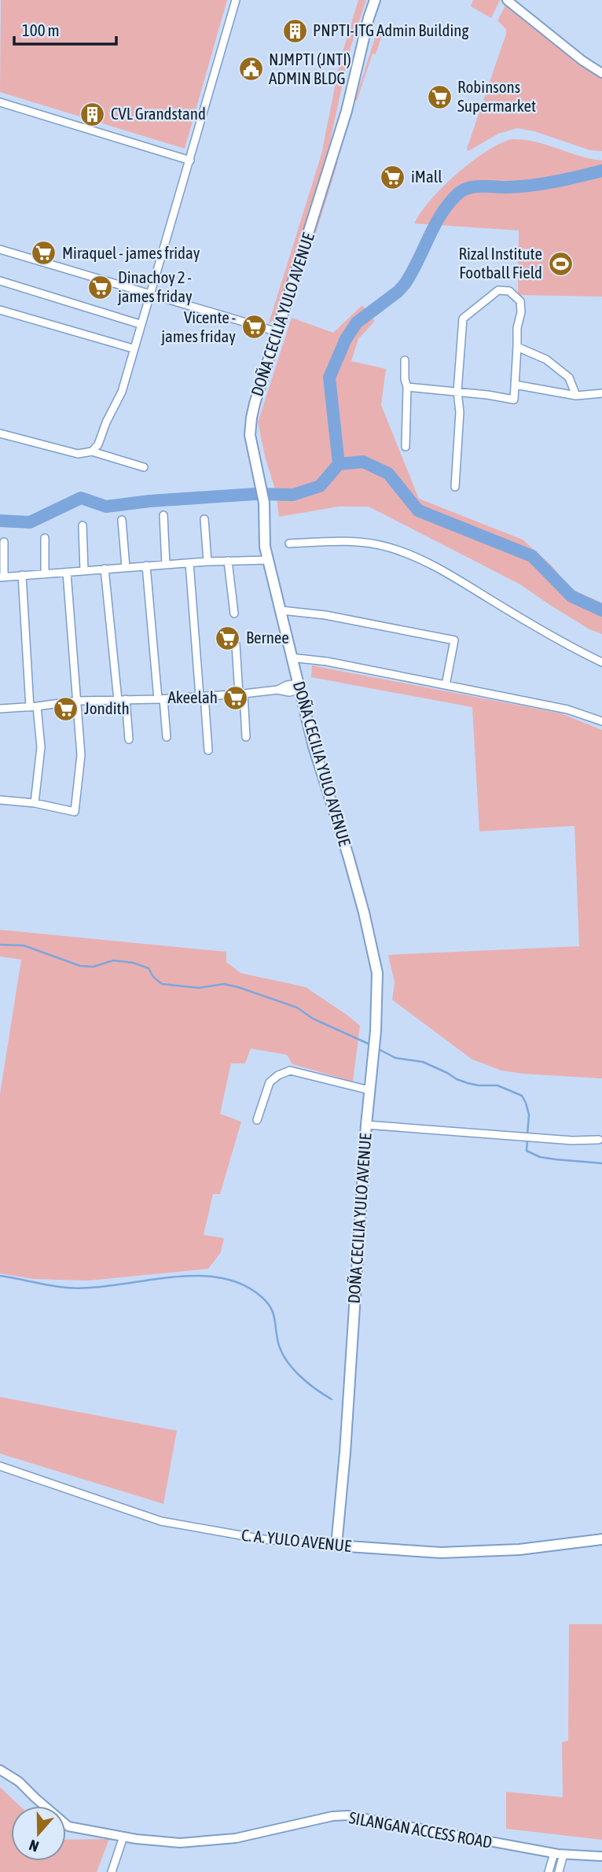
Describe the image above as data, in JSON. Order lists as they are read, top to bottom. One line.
{"streets":{"main road":["DOÑA CECILIA YULO AVENUE","C. A. YULO AVENUE"],"street":["SILANGAN ACCESS ROAD"]},"crossings":[["DOÑA CECILIA YULO AVENUE","C. A. YULO AVENUE"]],"places":{"building":["PNPTI-ITG Admin Building","CVL Grandstand"],"public building":["NJMPTI (JNTI) ADMIN BLDG"],"supermarket":["Robinsons Supermarket","iMall","Miraquel - james friday","Dinachoy 2 - james friday","Vicente - james friday","Bernee","Akeelah","Jondith"],"sports":["Rizal Institute Football Field"]},"scale_bar":"100 m","north":"bottom"}
